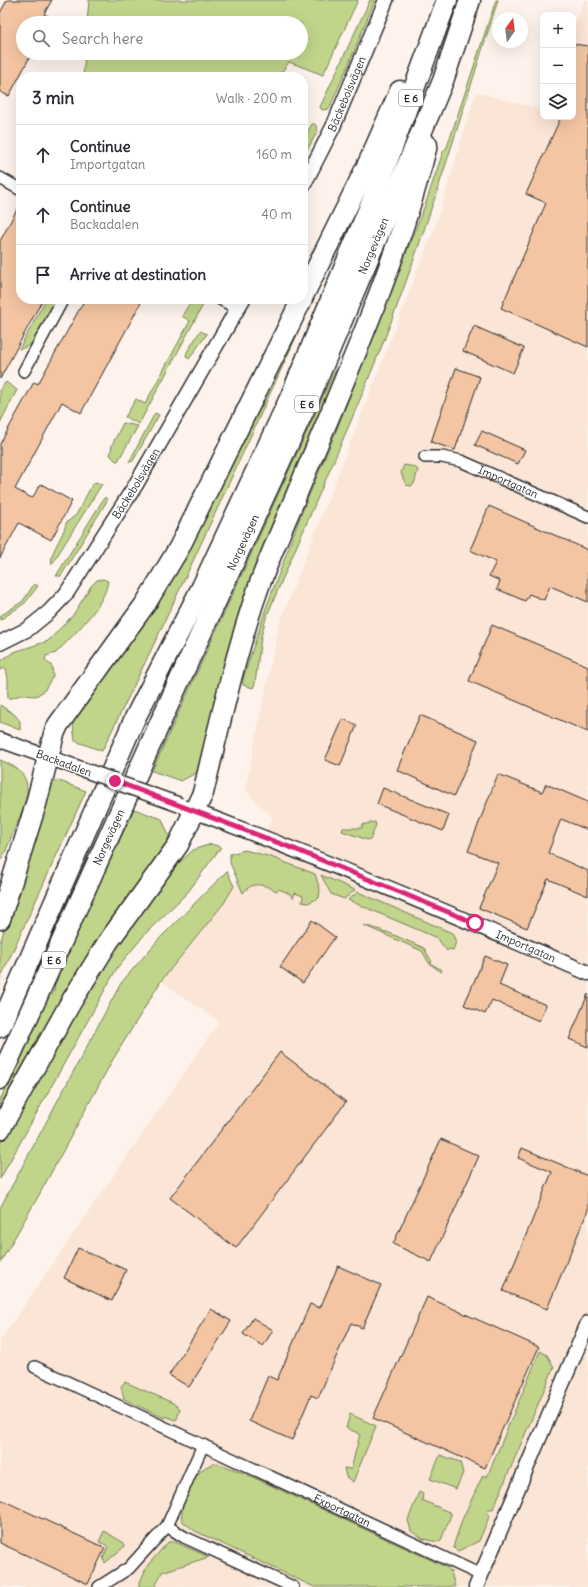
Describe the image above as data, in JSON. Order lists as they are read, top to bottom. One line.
{"streets":{"highway":["E 6","Norgevägen"],"street":["Bäckebolsvägen","Importgatan","Backadalen","Exportgatan"]},"crossings":[["Importgatan","Backadalen"]],"north":"top","page":{"map_buttons":["+","−"],"search":"Search here","heading":["3 min","Walk · 200 m"],"list":[["Continue","Importgatan","160 m"],["Continue","Backadalen","40 m"],"Arrive at destination"]}}
